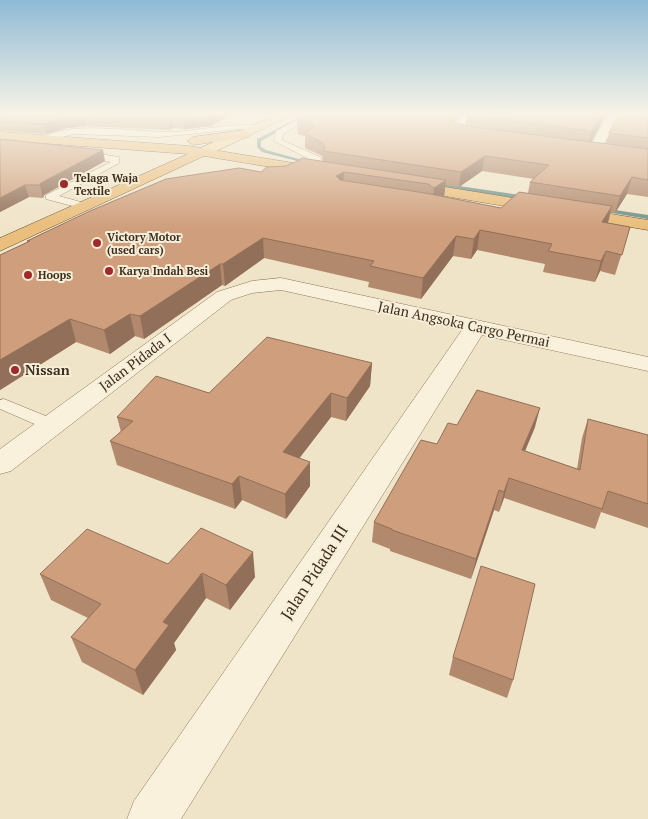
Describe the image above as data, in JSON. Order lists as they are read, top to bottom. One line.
{"streets":{"street":["Jalan Angsoka Cargo Permai","Jalan Pidada I","Jalan Pidada III"]},"crossings":[["Jalan Angsoka Cargo Permai","Jalan Pidada I"],["Jalan Angsoka Cargo Permai","Jalan Pidada III"]],"places":["Telaga Waja Textile","Victory Motor (used cars)","Karya Indah Besi","Hoops","Nissan"]}
